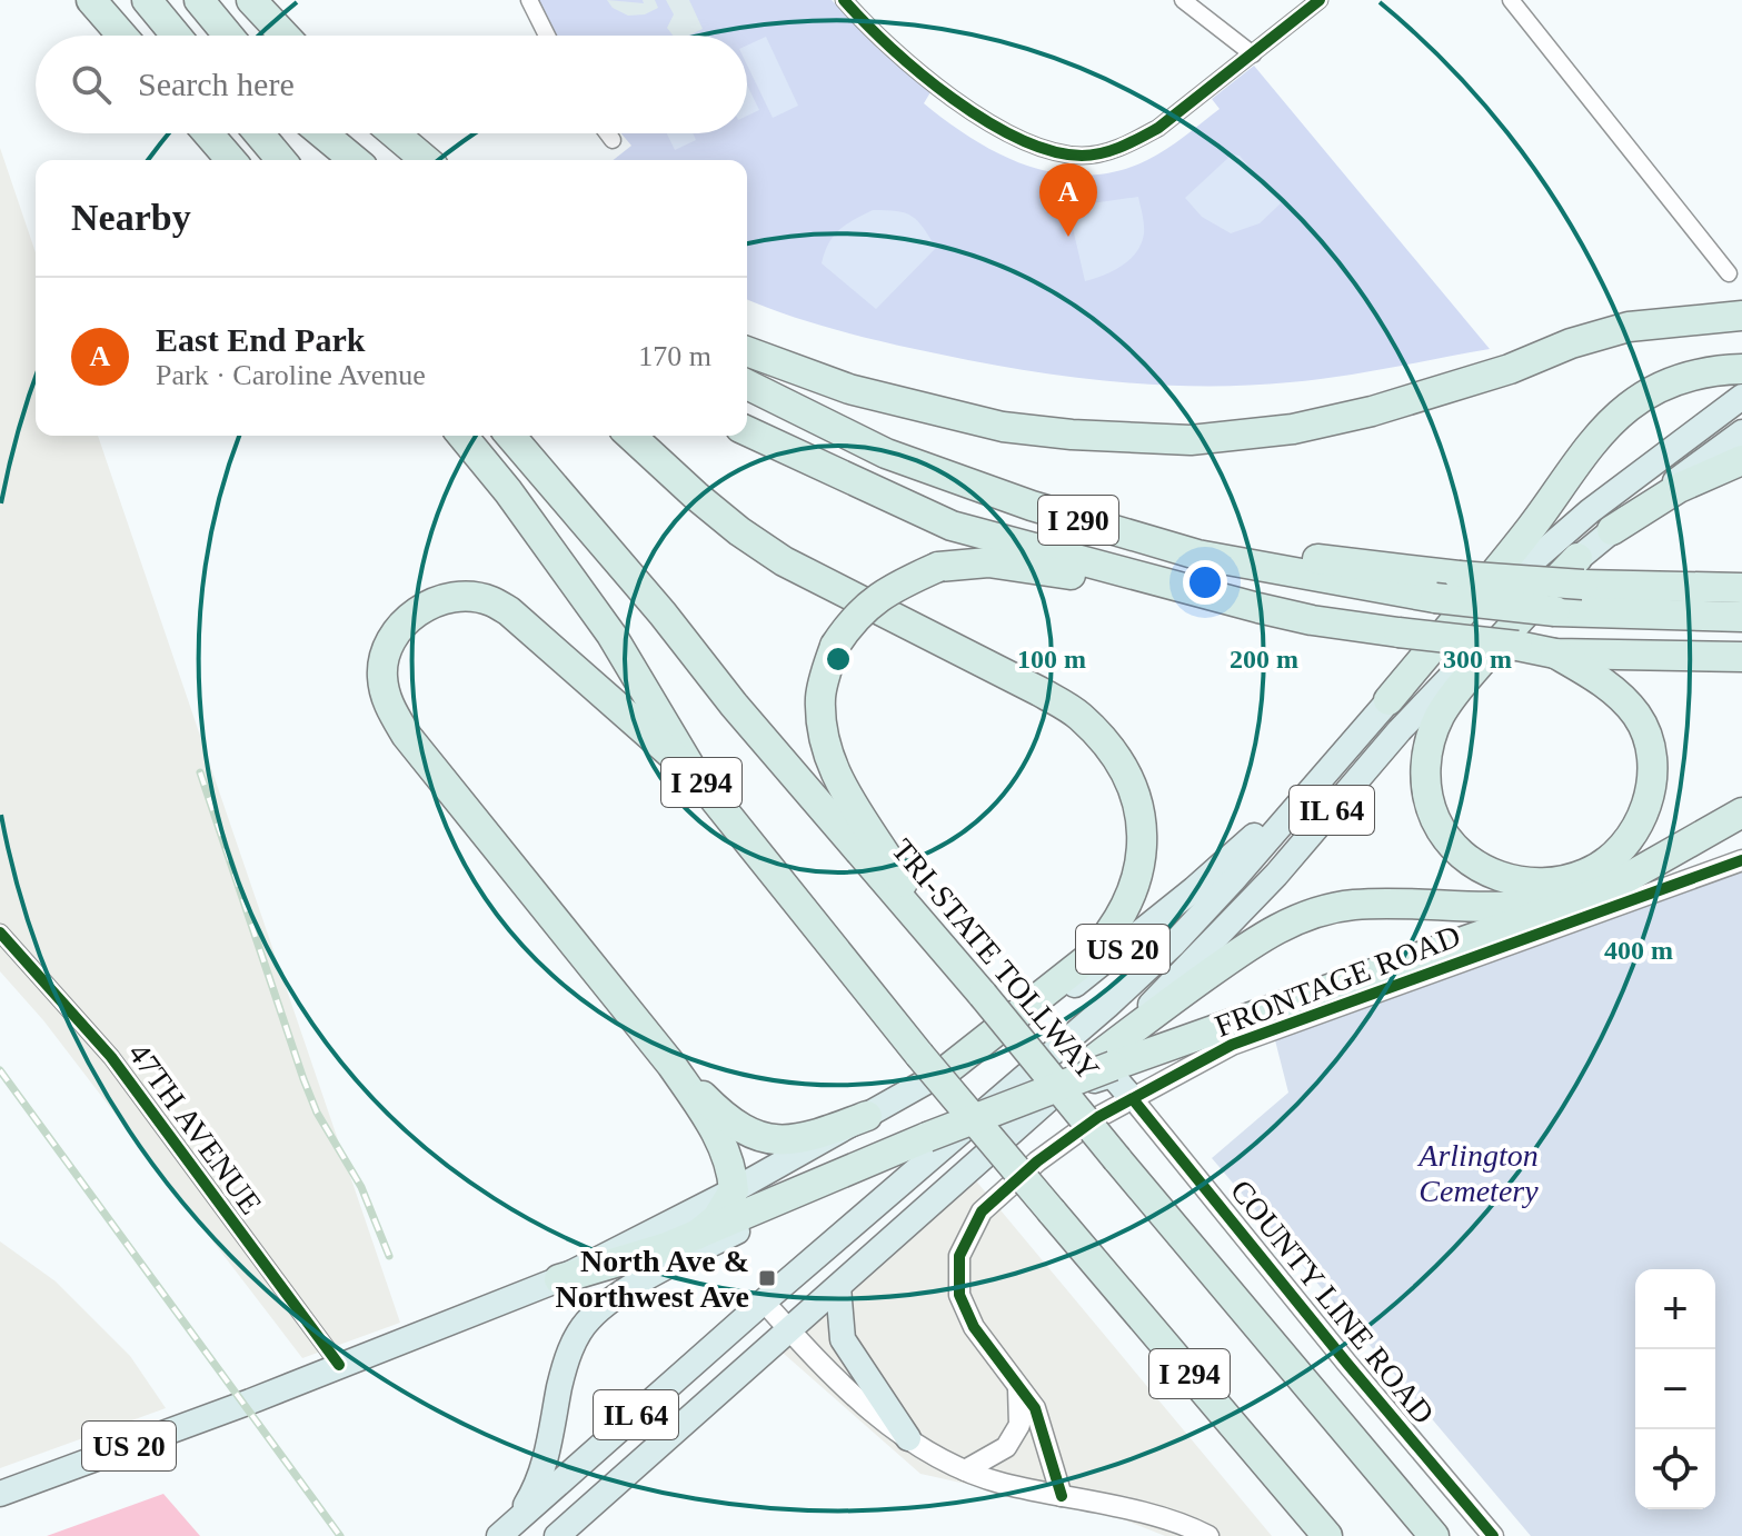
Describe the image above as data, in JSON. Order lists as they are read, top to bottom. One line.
{"streets":{"highway":["I 290","I 294","US 20","TRI-STATE TOLLWAY"],"main road":["IL 64"],"street":["FRONTAGE ROAD","47TH AVENUE","COUNTY LINE ROAD"]},"crossings":[["IL 64","US 20"],["US 20","47TH AVENUE"],["FRONTAGE ROAD","COUNTY LINE ROAD"]],"parks":["Arlington Cemetery"],"places":{"transit":["North Ave & Northwest Ave"]},"page":{"search":"Search here","heading":"Nearby","pins":"A","list":[{"mark":"A","name":"East End Park","note":"Park · Caroline Avenue","value":"170 m"}],"map_buttons":["+","−"]},"rings":["100 m","200 m","300 m","400 m"]}
